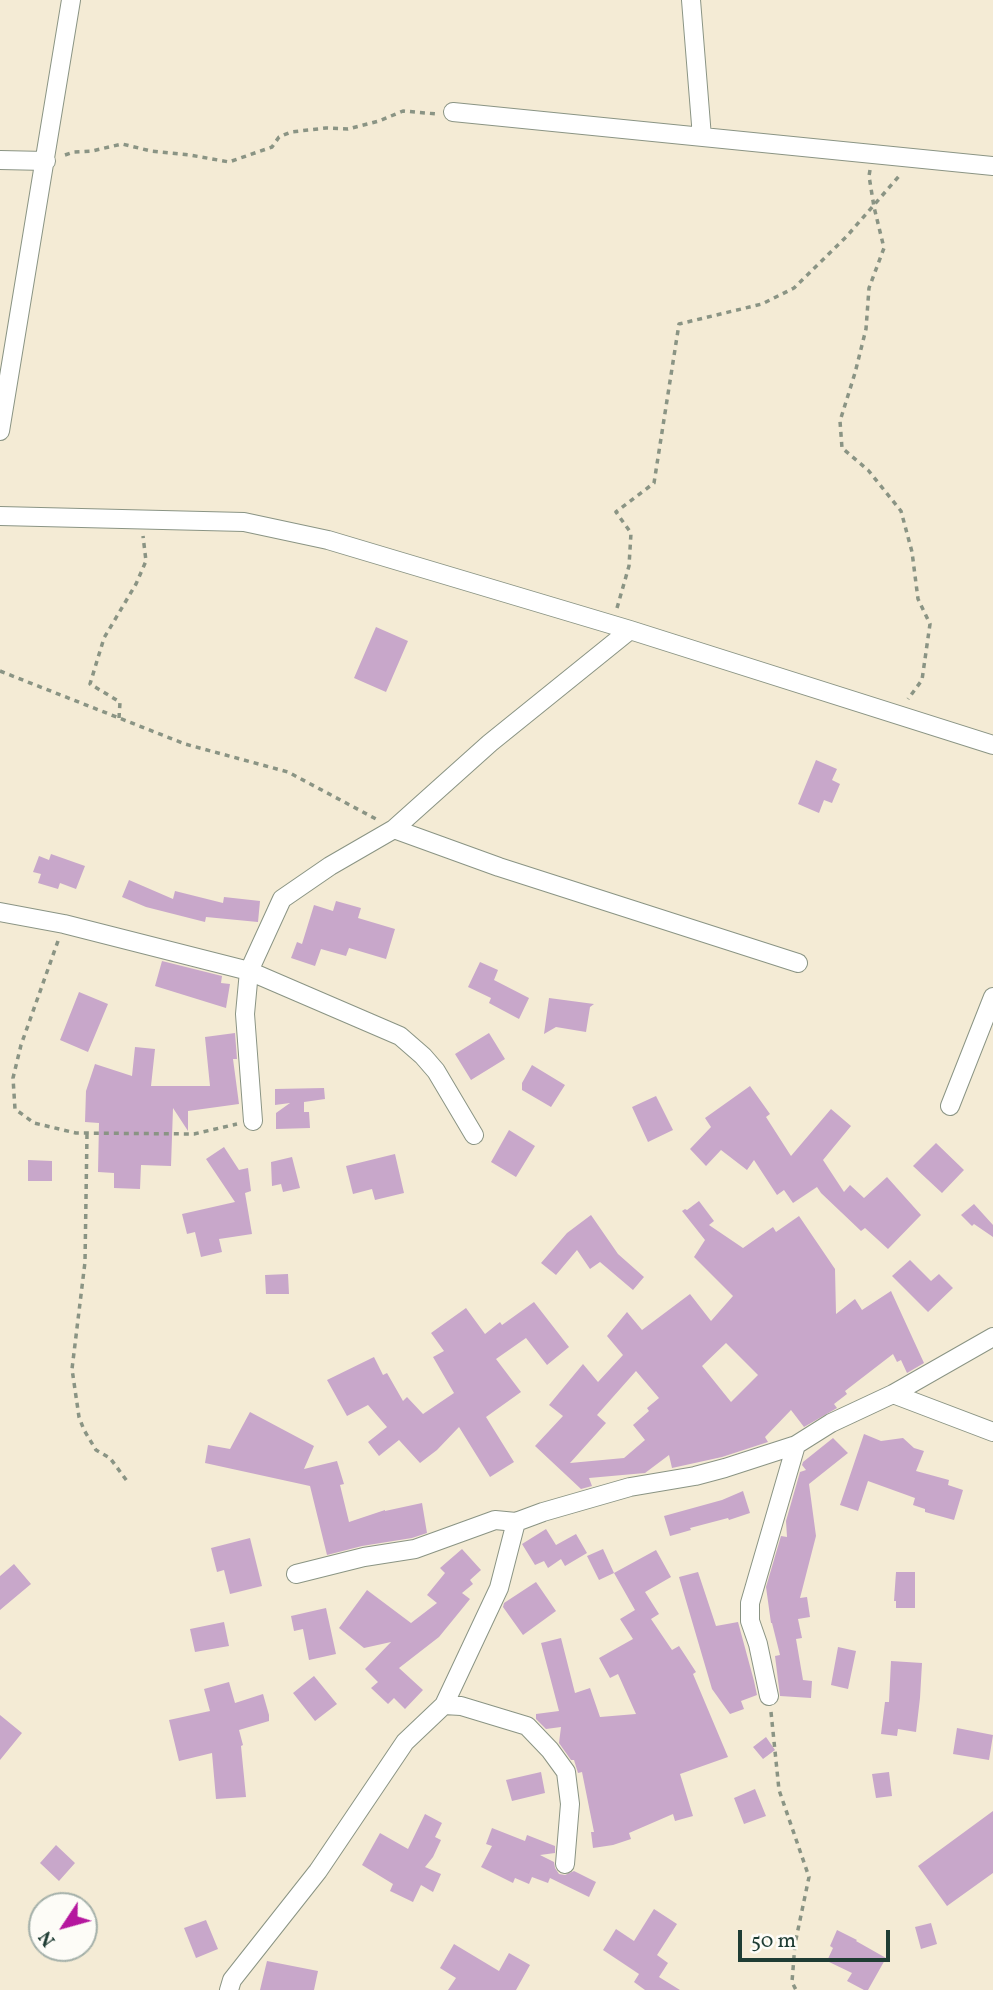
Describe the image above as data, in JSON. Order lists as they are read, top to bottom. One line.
{"scale_bar":"50 m","north":"bottom left"}
